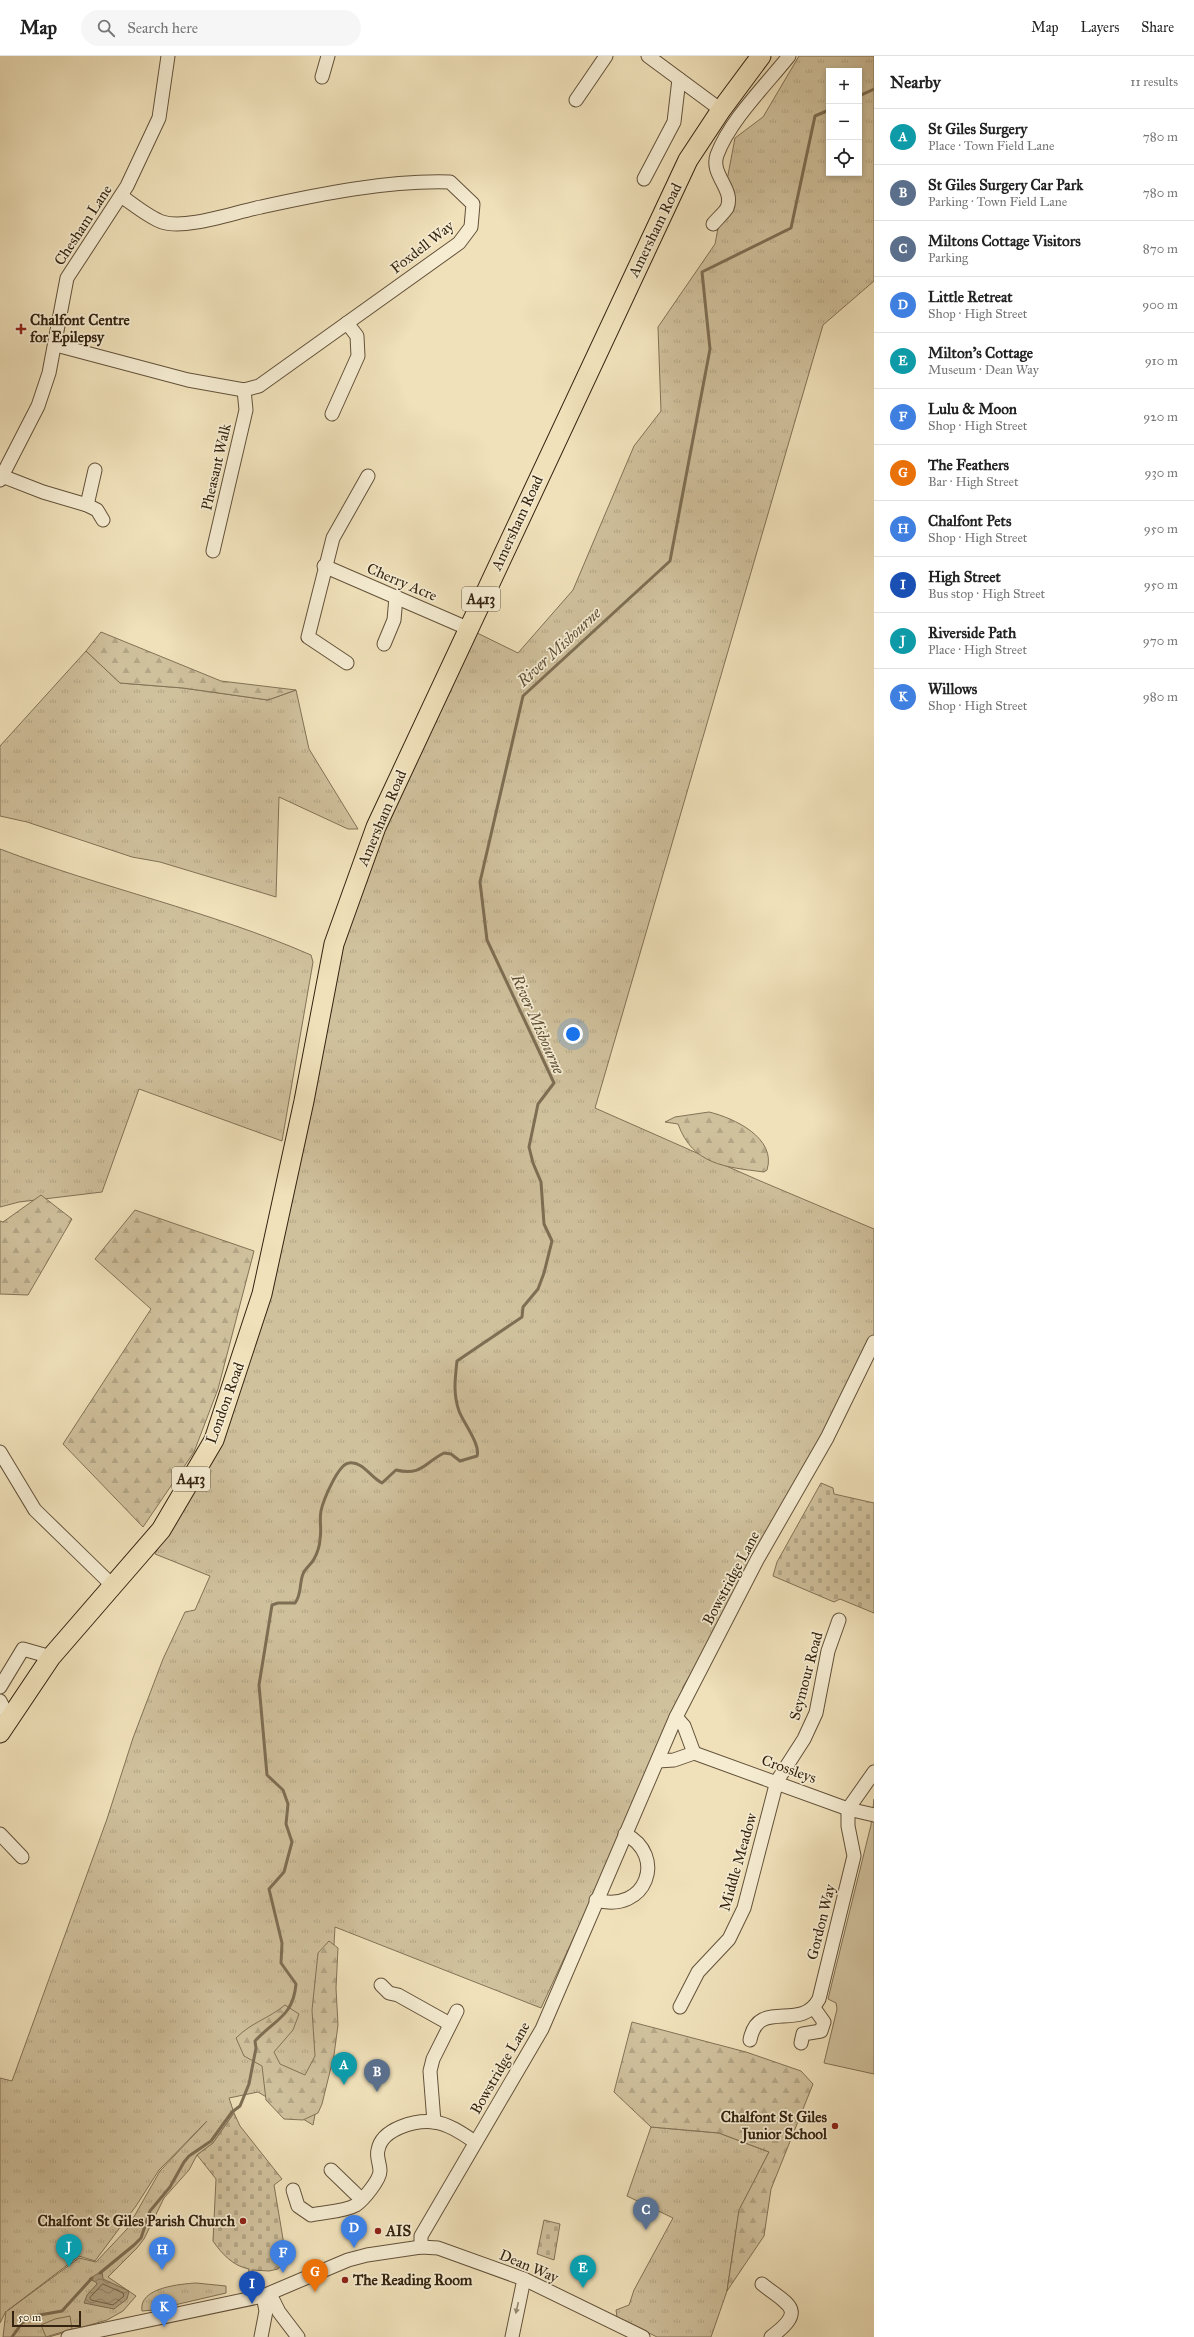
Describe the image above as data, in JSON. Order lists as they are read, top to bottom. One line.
{"streets":{"highway":["Amersham Road","A413","London Road"],"street":["Chesham Lane","Foxdell Way","Pheasant Walk","Cherry Acre","Bowstridge Lane","Seymour Road","Crossleys","Middle Meadow","Gordon Way","Dean Way"]},"crossings":[["Chesham Lane","Foxdell Way"],["Amersham Road","Cherry Acre"],["Amersham Road","London Road"],["Foxdell Way","Pheasant Walk"],["Bowstridge Lane","Dean Way"],["Seymour Road","Crossleys"],["Seymour Road","Middle Meadow"],["Crossleys","Middle Meadow"],["Crossleys","Gordon Way"]],"water":["River Misbourne"],"places":{"health":["Chalfont Centre for Epilepsy"],"other":["Chalfont St Giles Junior School","Chalfont St Giles Parish Church","AIS","The Reading Room"]},"scale_bar":"50 m","page":{"header":"Map","search":"Search here","nav":["Map","Layers","Share"],"heading":["Nearby","11 results"],"map_buttons":["+","−"],"list":[{"mark":"A","name":"St Giles Surgery","note":"Place · Town Field Lane","value":"780 m"},{"mark":"B","name":"St Giles Surgery Car Park","note":"Parking · Town Field Lane","value":"780 m"},{"mark":"C","name":"Miltons Cottage Visitors","note":"Parking","value":"870 m"},{"mark":"D","name":"Little Retreat","note":"Shop · High Street","value":"900 m"},{"mark":"E","name":"Milton's Cottage","note":"Museum · Dean Way","value":"910 m"},{"mark":"F","name":"Lulu & Moon","note":"Shop · High Street","value":"920 m"},{"mark":"G","name":"The Feathers","note":"Bar · High Street","value":"930 m"},{"mark":"H","name":"Chalfont Pets","note":"Shop · High Street","value":"950 m"},{"mark":"I","name":"High Street","note":"Bus stop · High Street","value":"950 m"},{"mark":"J","name":"Riverside Path","note":"Place · High Street","value":"970 m"},{"mark":"K","name":"Willows","note":"Shop · High Street","value":"980 m"}],"pins":["A","B","C","D","J","H","F","E","G","I","K"],"scale":"50 m"}}
